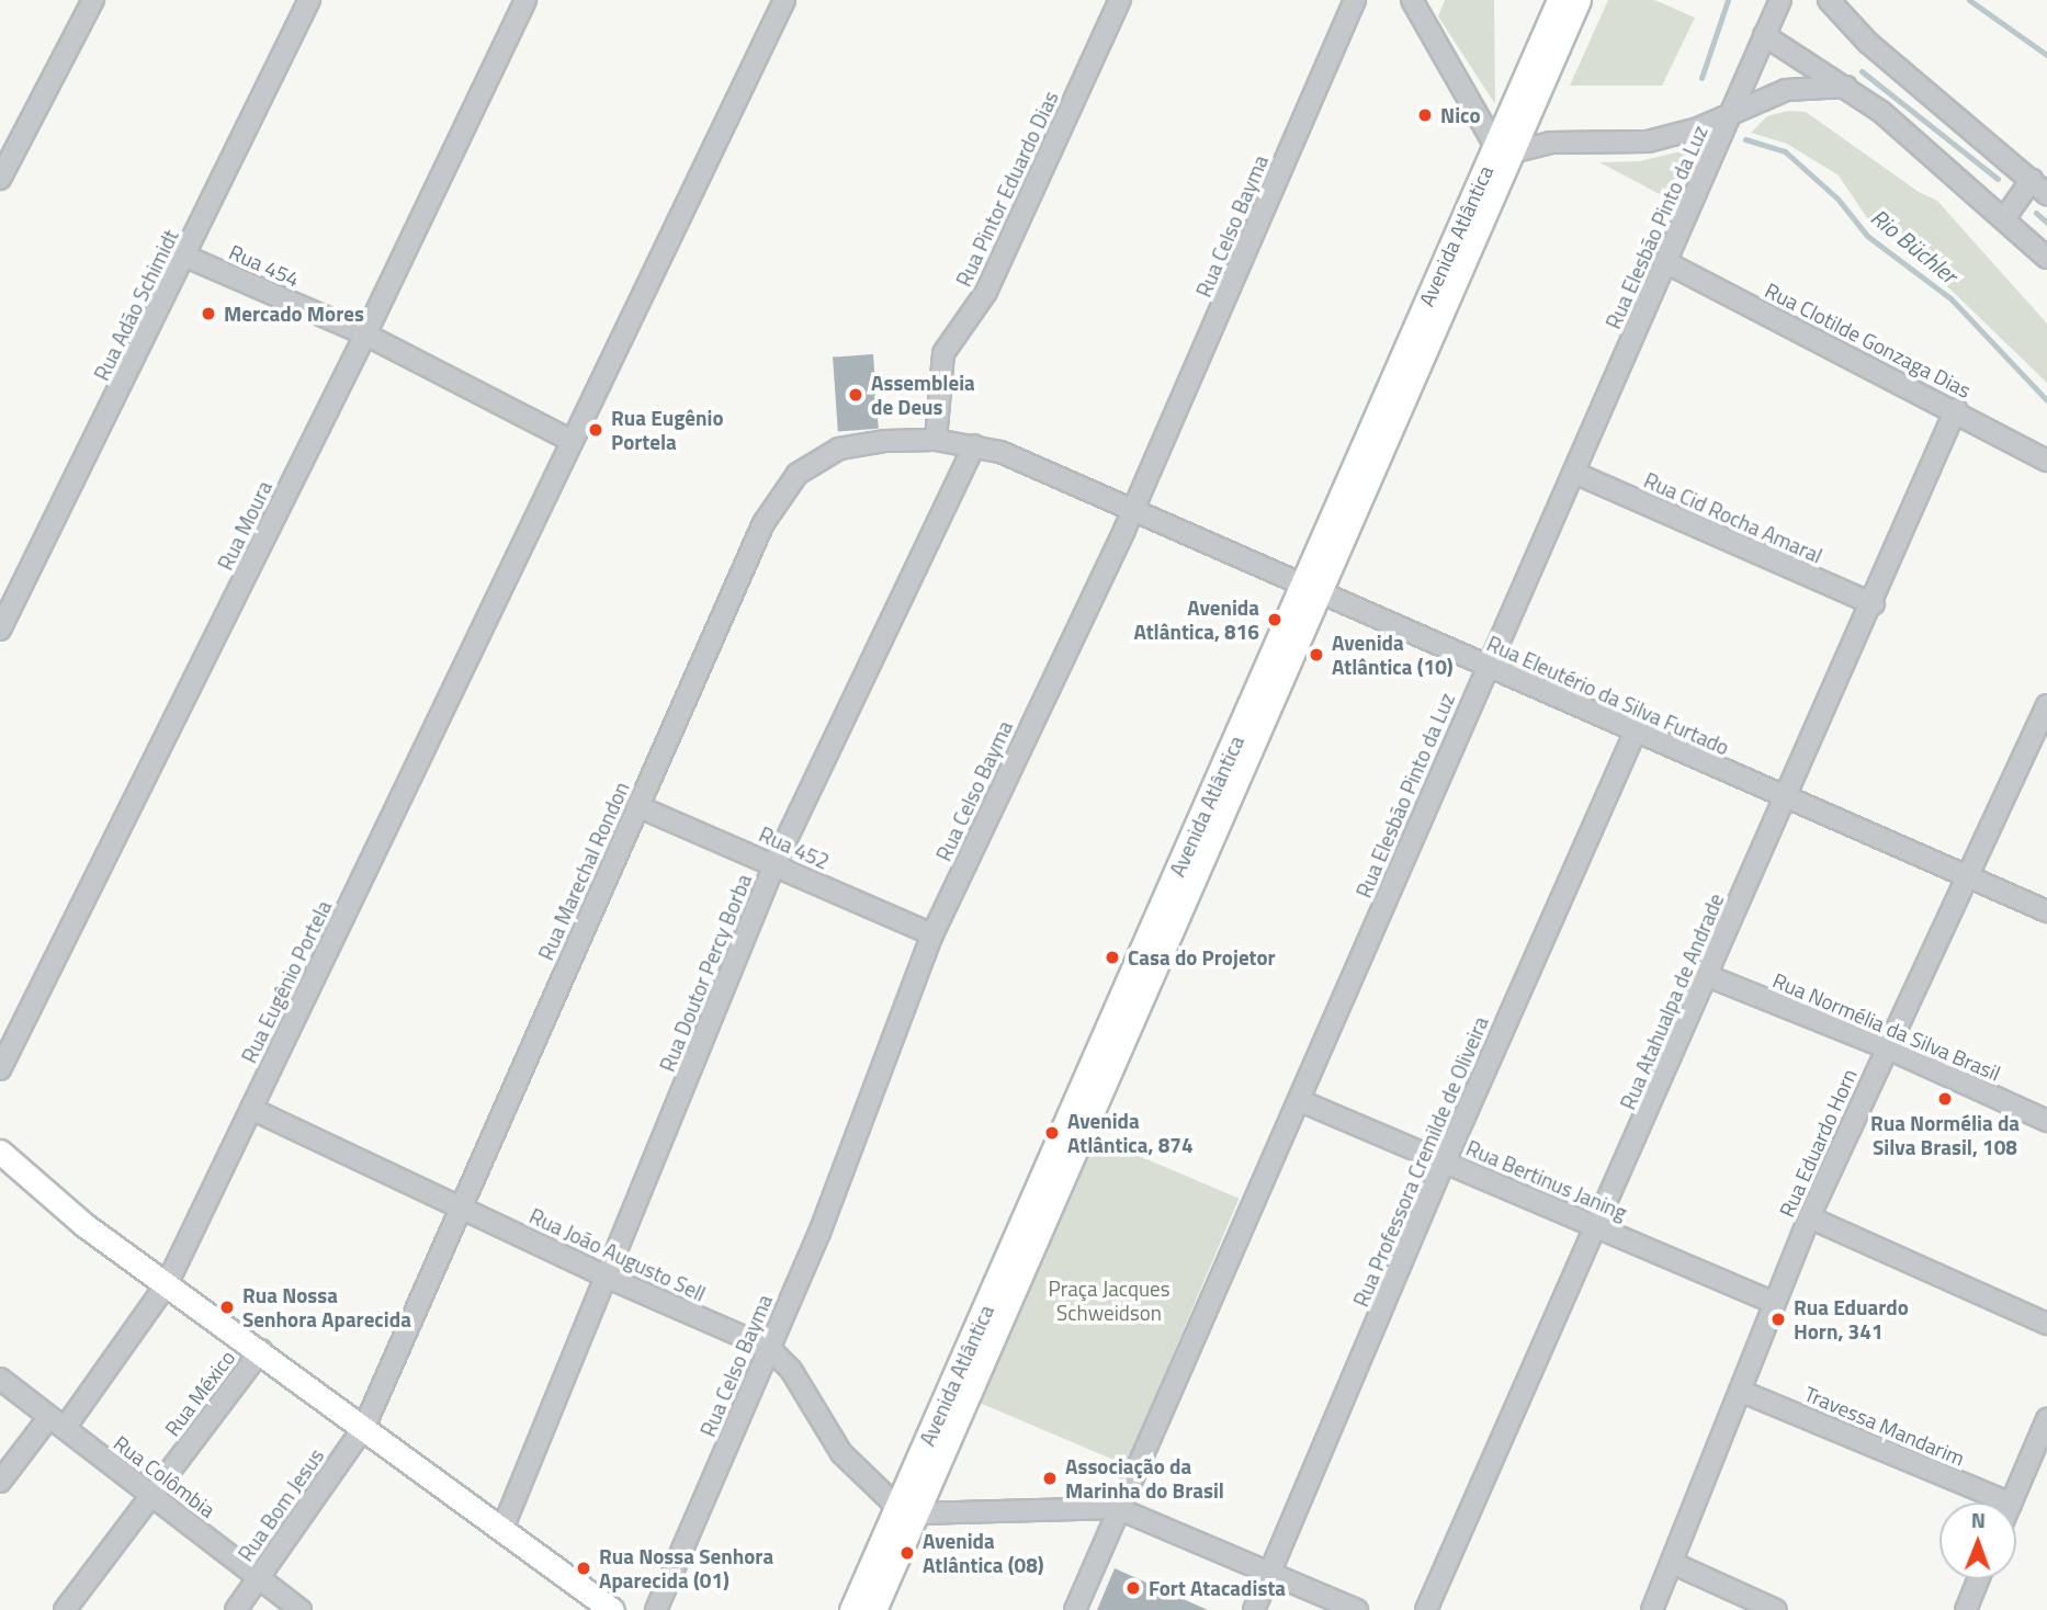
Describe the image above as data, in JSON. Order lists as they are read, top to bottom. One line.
{"streets":{"main road":["Avenida Atlântica"],"street":["Rua Pintor Eduardo Dias","Rua Celso Bayma","Rua Elesbão Pinto da Luz","Rua 454","Rua Adão Schimidt","Rua Clotilde Gonzaga Dias","Rua Cid Rocha Amaral","Rua Moura","Rua Eleutério da Silva Furtado","Rua 452","Rua Marechal Rondon","Rua Doutor Percy Borba","Rua Eugênio Portela","Rua Atahualpa de Andrade","Rua Normélia da Silva Brasil","Rua Eduardo Horn","Rua Professora Cremilde de Oliveira","Rua Bertinus Janing","Rua João Augusto Sell","Rua México","Travessa Mandarim","Rua Colômbia","Rua Bom Jesus"]},"crossings":[["Rua Pintor Eduardo Dias","Rua Eleutério da Silva Furtado"],["Rua Pintor Eduardo Dias","Rua Marechal Rondon"],["Rua Celso Bayma","Rua Eleutério da Silva Furtado"],["Rua Celso Bayma","Rua 452"],["Rua Celso Bayma","Rua João Augusto Sell"],["Rua Elesbão Pinto da Luz","Rua Clotilde Gonzaga Dias"],["Rua Elesbão Pinto da Luz","Rua Cid Rocha Amaral"],["Rua Elesbão Pinto da Luz","Rua Eleutério da Silva Furtado"],["Rua Elesbão Pinto da Luz","Rua Bertinus Janing"],["Avenida Atlântica","Rua Eleutério da Silva Furtado"],["Avenida Atlântica","Rua João Augusto Sell"],["Rua 454","Rua Adão Schimidt"],["Rua 454","Rua Moura"],["Rua 454","Rua Eugênio Portela"],["Rua Clotilde Gonzaga Dias","Rua Atahualpa de Andrade"],["Rua Cid Rocha Amaral","Rua Atahualpa de Andrade"],["Rua Eleutério da Silva Furtado","Rua Marechal Rondon"],["Rua Eleutério da Silva Furtado","Rua Doutor Percy Borba"],["Rua Eleutério da Silva Furtado","Rua Atahualpa de Andrade"],["Rua Eleutério da Silva Furtado","Rua Eduardo Horn"],["Rua Eleutério da Silva Furtado","Rua Professora Cremilde de Oliveira"],["Rua 452","Rua Marechal Rondon"],["Rua 452","Rua Doutor Percy Borba"],["Rua Marechal Rondon","Rua João Augusto Sell"],["Rua Marechal Rondon","Rua Bom Jesus"],["Rua Doutor Percy Borba","Rua João Augusto Sell"],["Rua Eugênio Portela","Rua João Augusto Sell"],["Rua Eugênio Portela","Rua Colômbia"],["Rua Atahualpa de Andrade","Rua Normélia da Silva Brasil"],["Rua Atahualpa de Andrade","Rua Bertinus Janing"],["Rua Normélia da Silva Brasil","Rua Eduardo Horn"],["Rua Eduardo Horn","Rua Bertinus Janing"],["Rua Eduardo Horn","Travessa Mandarim"],["Rua Professora Cremilde de Oliveira","Rua Bertinus Janing"],["Rua México","Rua Colômbia"],["Rua Colômbia","Rua Bom Jesus"]],"water":["Rio Büchler"],"parks":["Praça Jacques Schweidson"],"places":["Nico","Mercado Mores","Assembleia de Deus","Rua Eugênio Portela","Avenida Atlântica, 816","Avenida Atlântica (10)","Casa do Projetor","Rua Normélia da Silva Brasil, 108","Avenida Atlântica, 874","Rua Nossa Senhora Aparecida","Rua Eduardo Horn, 341","Associação da Marinha do Brasil","Avenida Atlântica (08)","Rua Nossa Senhora Aparecida (01)","Fort Atacadista"],"north":"top"}
